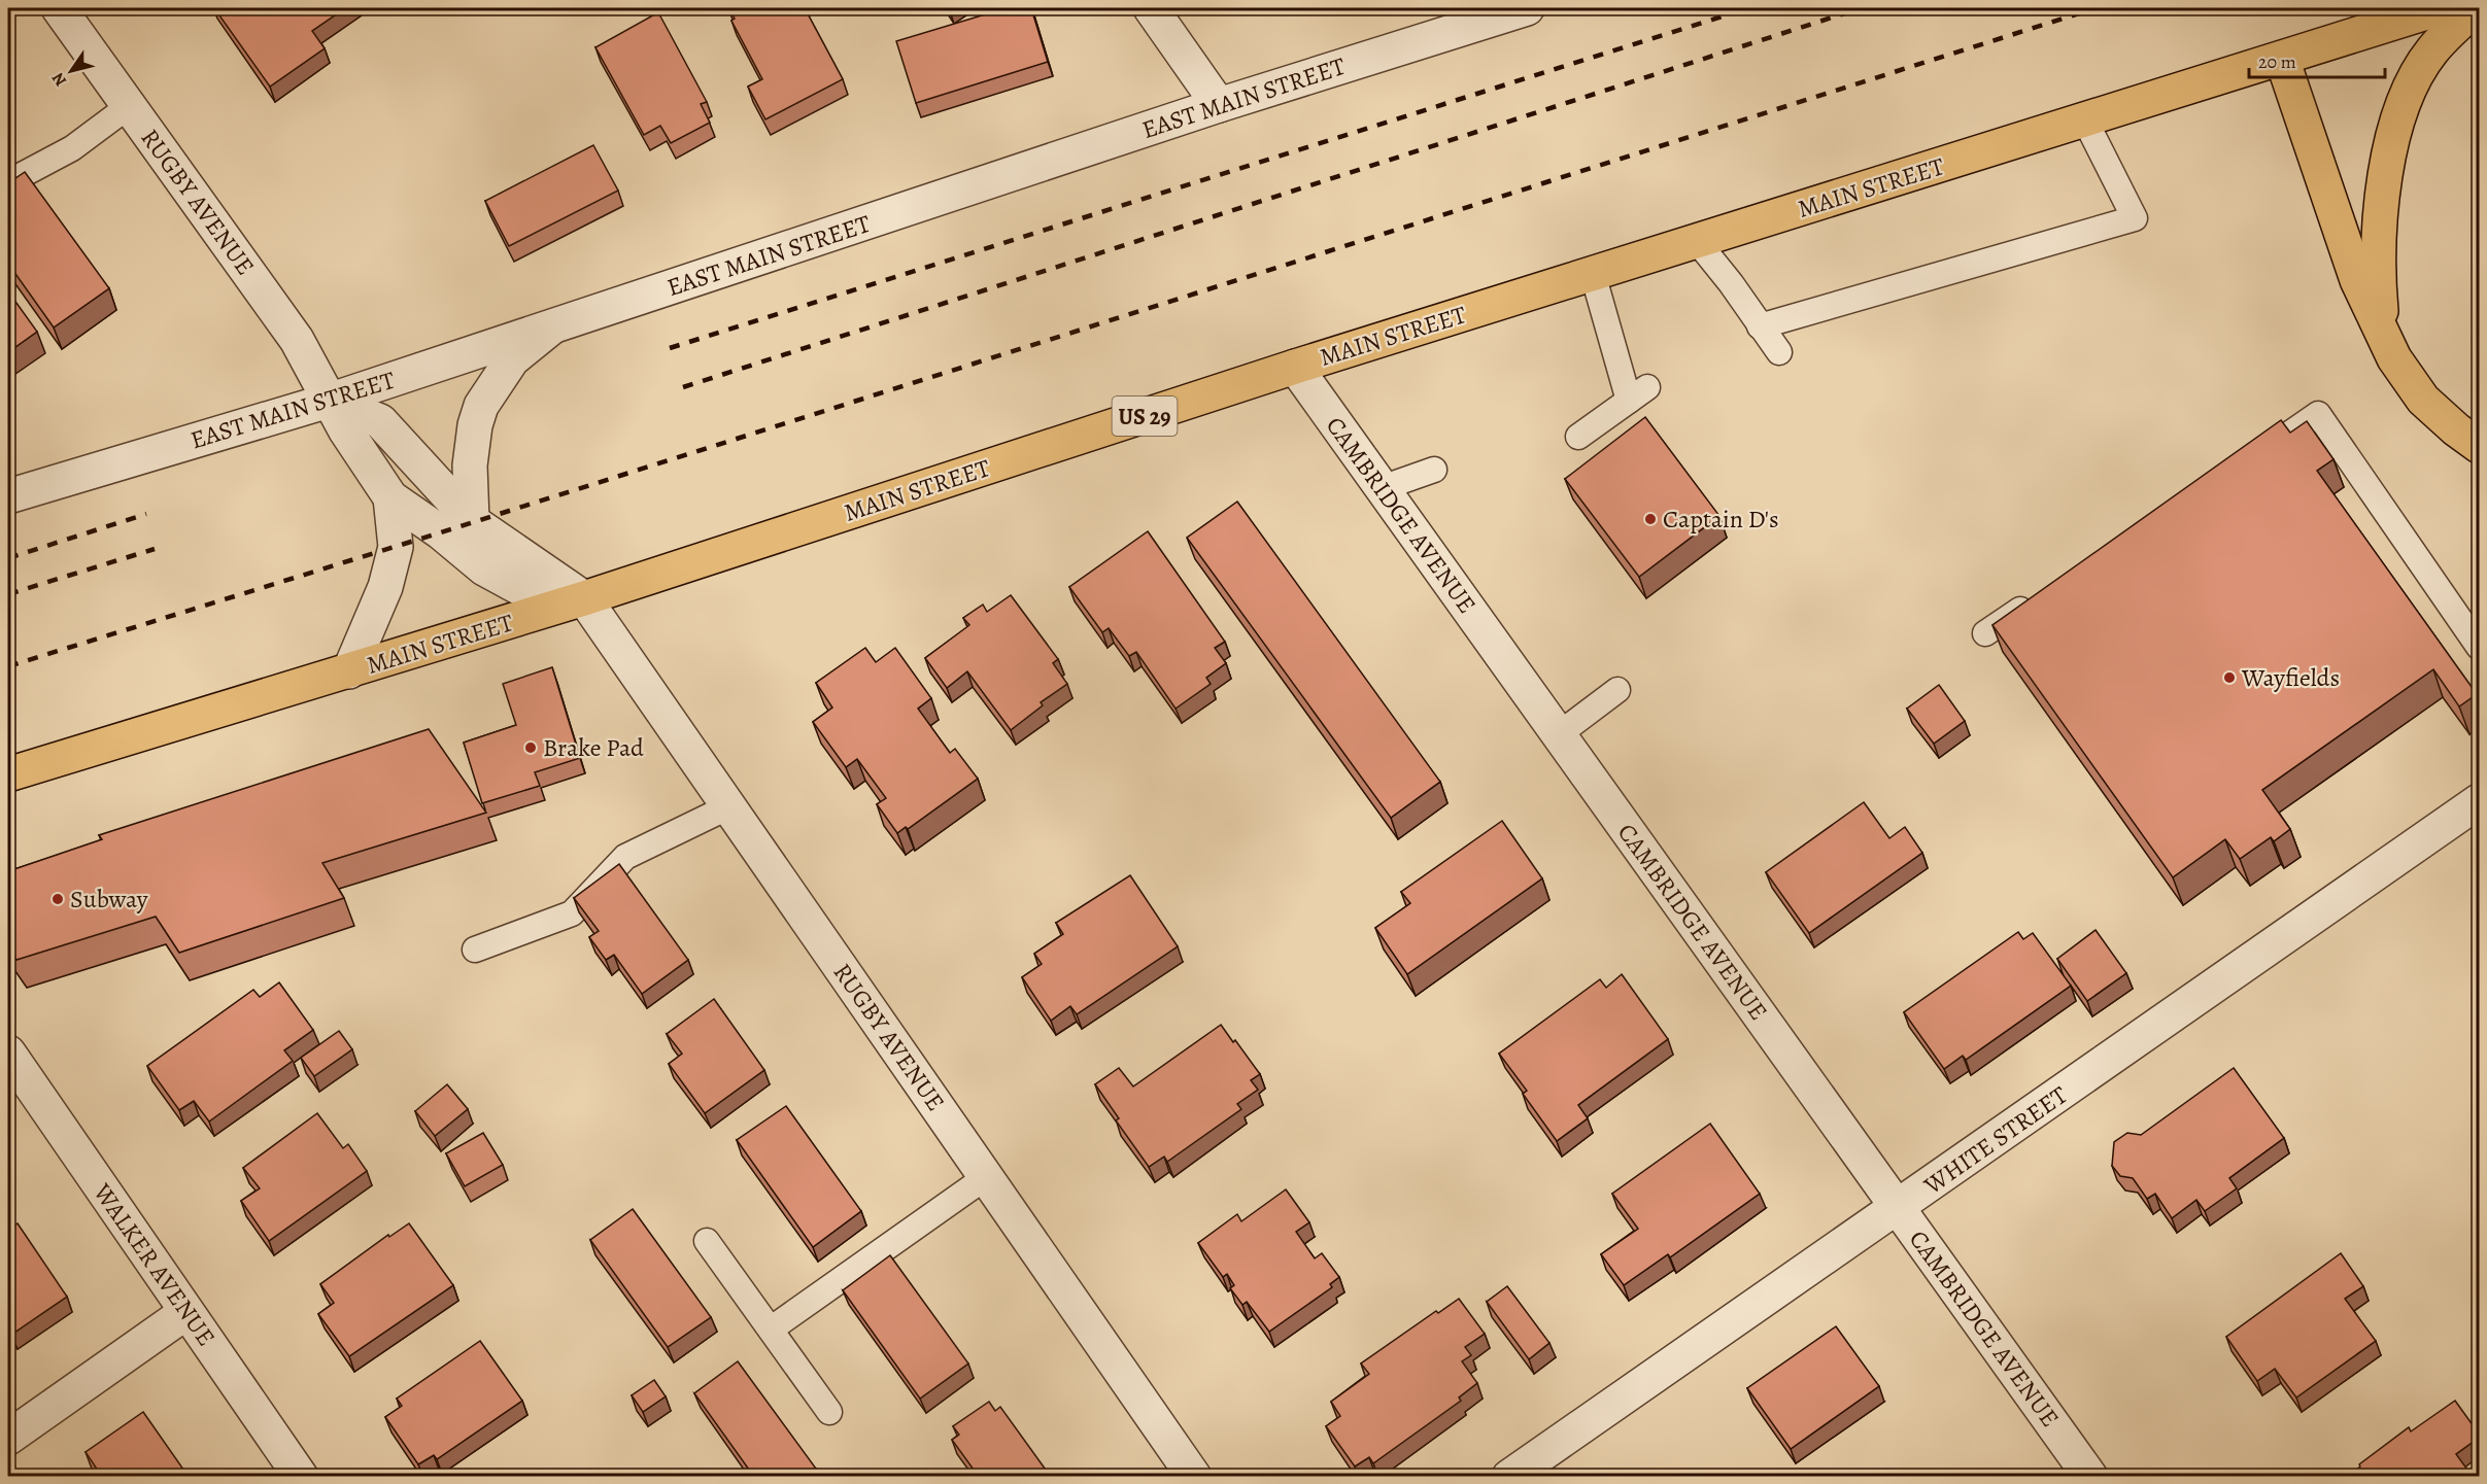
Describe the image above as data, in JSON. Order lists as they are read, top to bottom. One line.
{"streets":{"main road":["MAIN STREET","US 29"],"street":["EAST MAIN STREET","RUGBY AVENUE","CAMBRIDGE AVENUE","WHITE STREET","WALKER AVENUE"]},"crossings":[["EAST MAIN STREET","RUGBY AVENUE"],["MAIN STREET","RUGBY AVENUE"],["MAIN STREET","CAMBRIDGE AVENUE"],["CAMBRIDGE AVENUE","WHITE STREET"]],"places":["Captain D's","Wayfields","Brake Pad","Subway"],"scale_bar":"20 m","north":"bottom left"}
